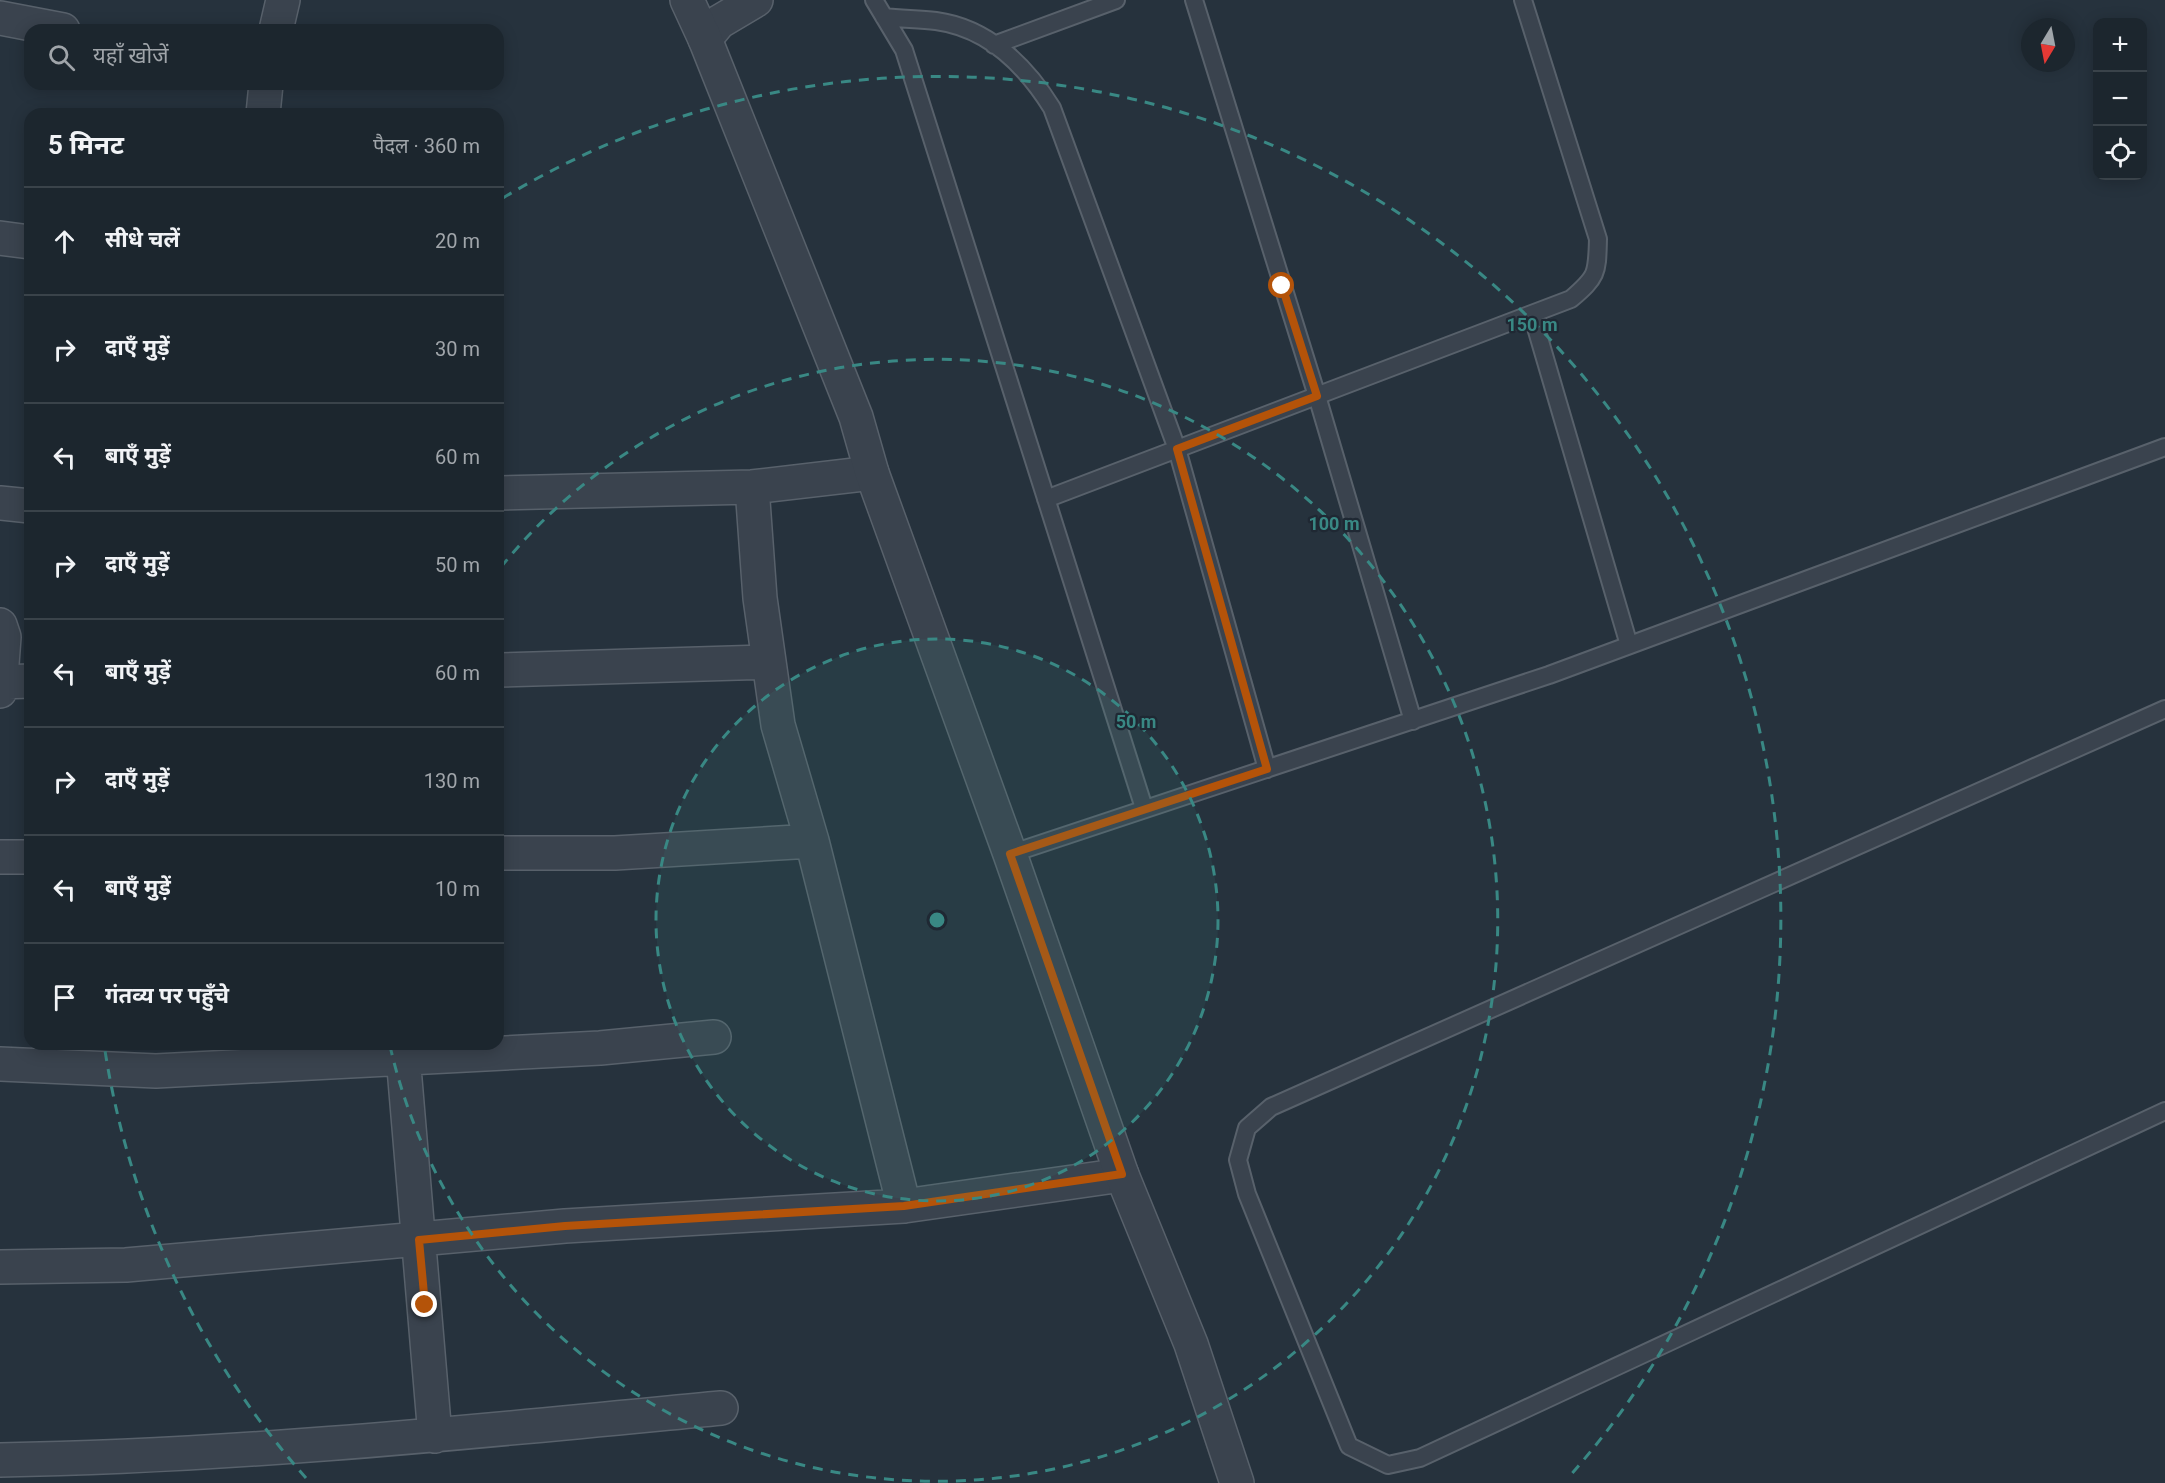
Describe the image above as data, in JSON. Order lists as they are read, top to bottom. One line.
{"north":"bottom","page":{"map_buttons":["+","−"],"search":"यहाँ खोजें","heading":["5 मिनट","पैदल · 360 m"],"list":[["सीधे चलें","20 m"],["दाएँ मुड़ें","30 m"],["बाएँ मुड़ें","60 m"],["दाएँ मुड़ें","50 m"],["बाएँ मुड़ें","60 m"],["दाएँ मुड़ें","130 m"],["बाएँ मुड़ें","10 m"],"गंतव्य पर पहुँचे"]},"rings":["150 m","100 m","50 m"]}
